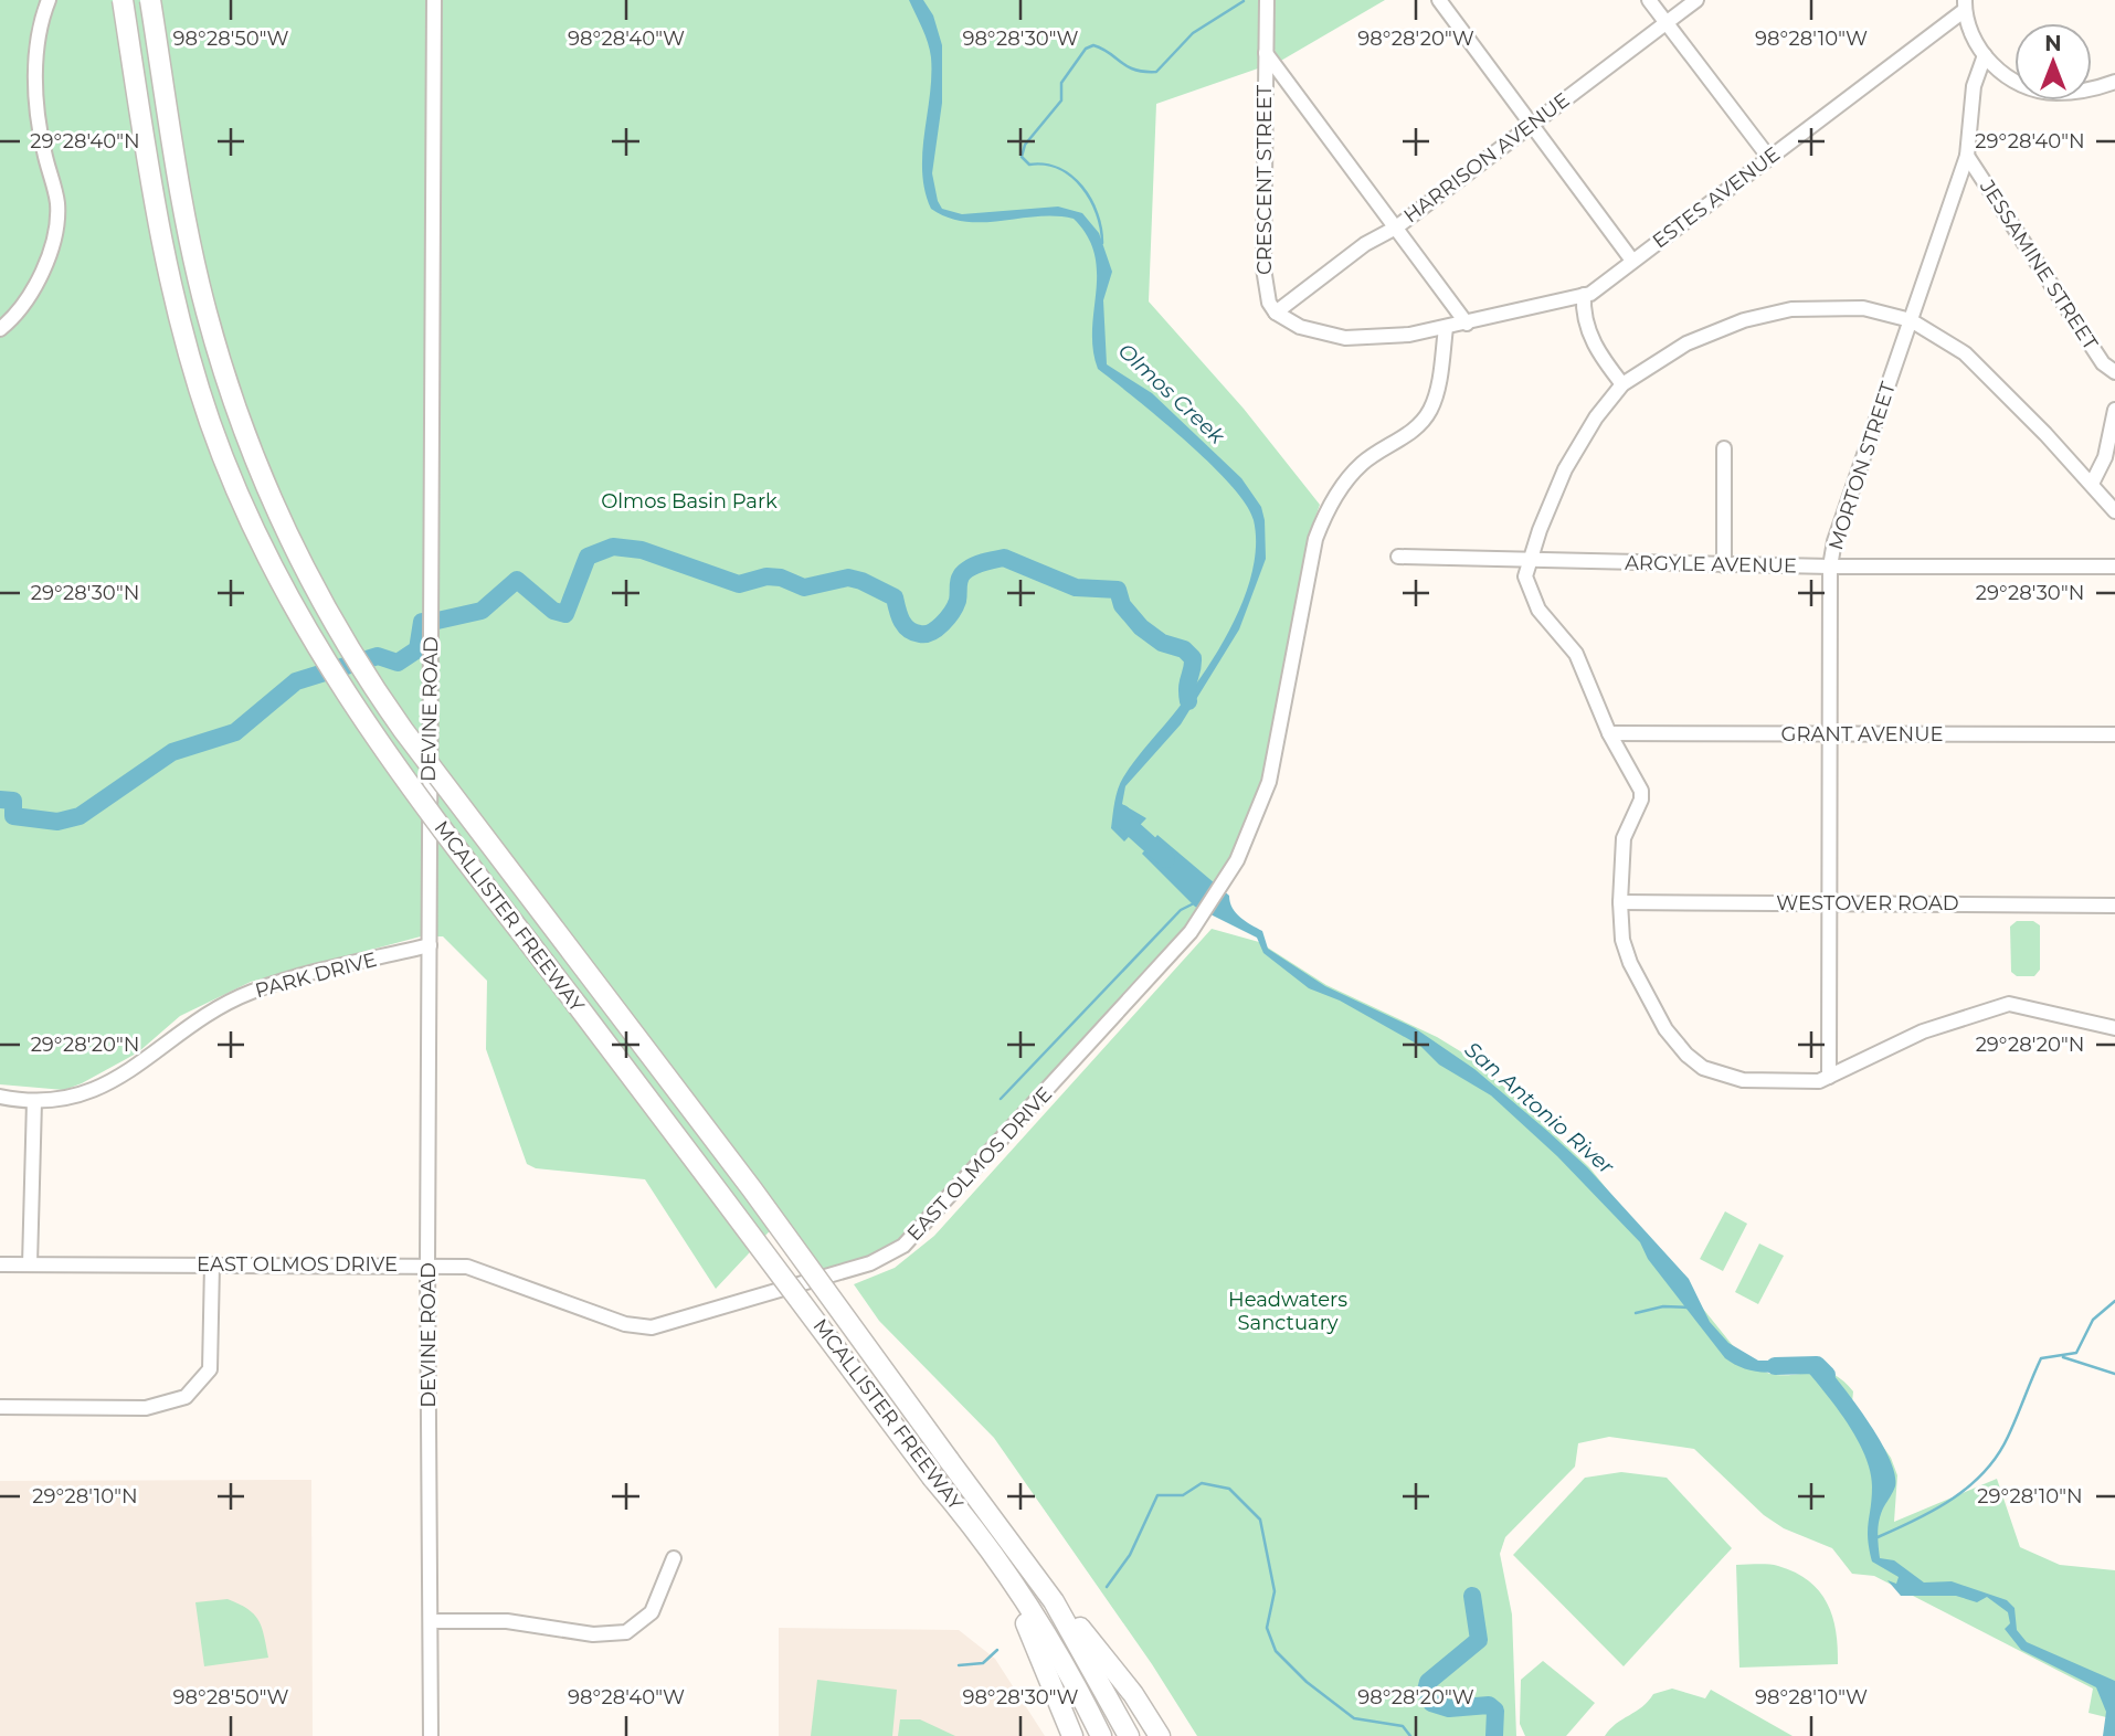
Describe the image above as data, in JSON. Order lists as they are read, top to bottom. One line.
{"streets":{"highway":["MCALLISTER FREEWAY"],"street":["HARRISON AVENUE","CRESCENT STREET","ESTES AVENUE","JESSAMINE STREET","MORTON STREET","ARGYLE AVENUE","DEVINE ROAD","GRANT AVENUE","WESTOVER ROAD","PARK DRIVE","EAST OLMOS DRIVE"]},"crossings":[["HARRISON AVENUE","CRESCENT STREET"],["JESSAMINE STREET","MORTON STREET"],["MORTON STREET","ARGYLE AVENUE"],["MORTON STREET","GRANT AVENUE"],["MORTON STREET","WESTOVER ROAD"],["DEVINE ROAD","PARK DRIVE"],["DEVINE ROAD","EAST OLMOS DRIVE"]],"water":["Olmos Creek","San Antonio River"],"parks":["Olmos Basin Park","Headwaters Sanctuary"],"north":"top","coordinates":["98°28'50\"W","98°28'40\"W","98°28'30\"W","98°28'20\"W","98°28'10\"W","29°28'40\"N","29°28'30\"N","29°28'20\"N","29°28'10\"N"]}
